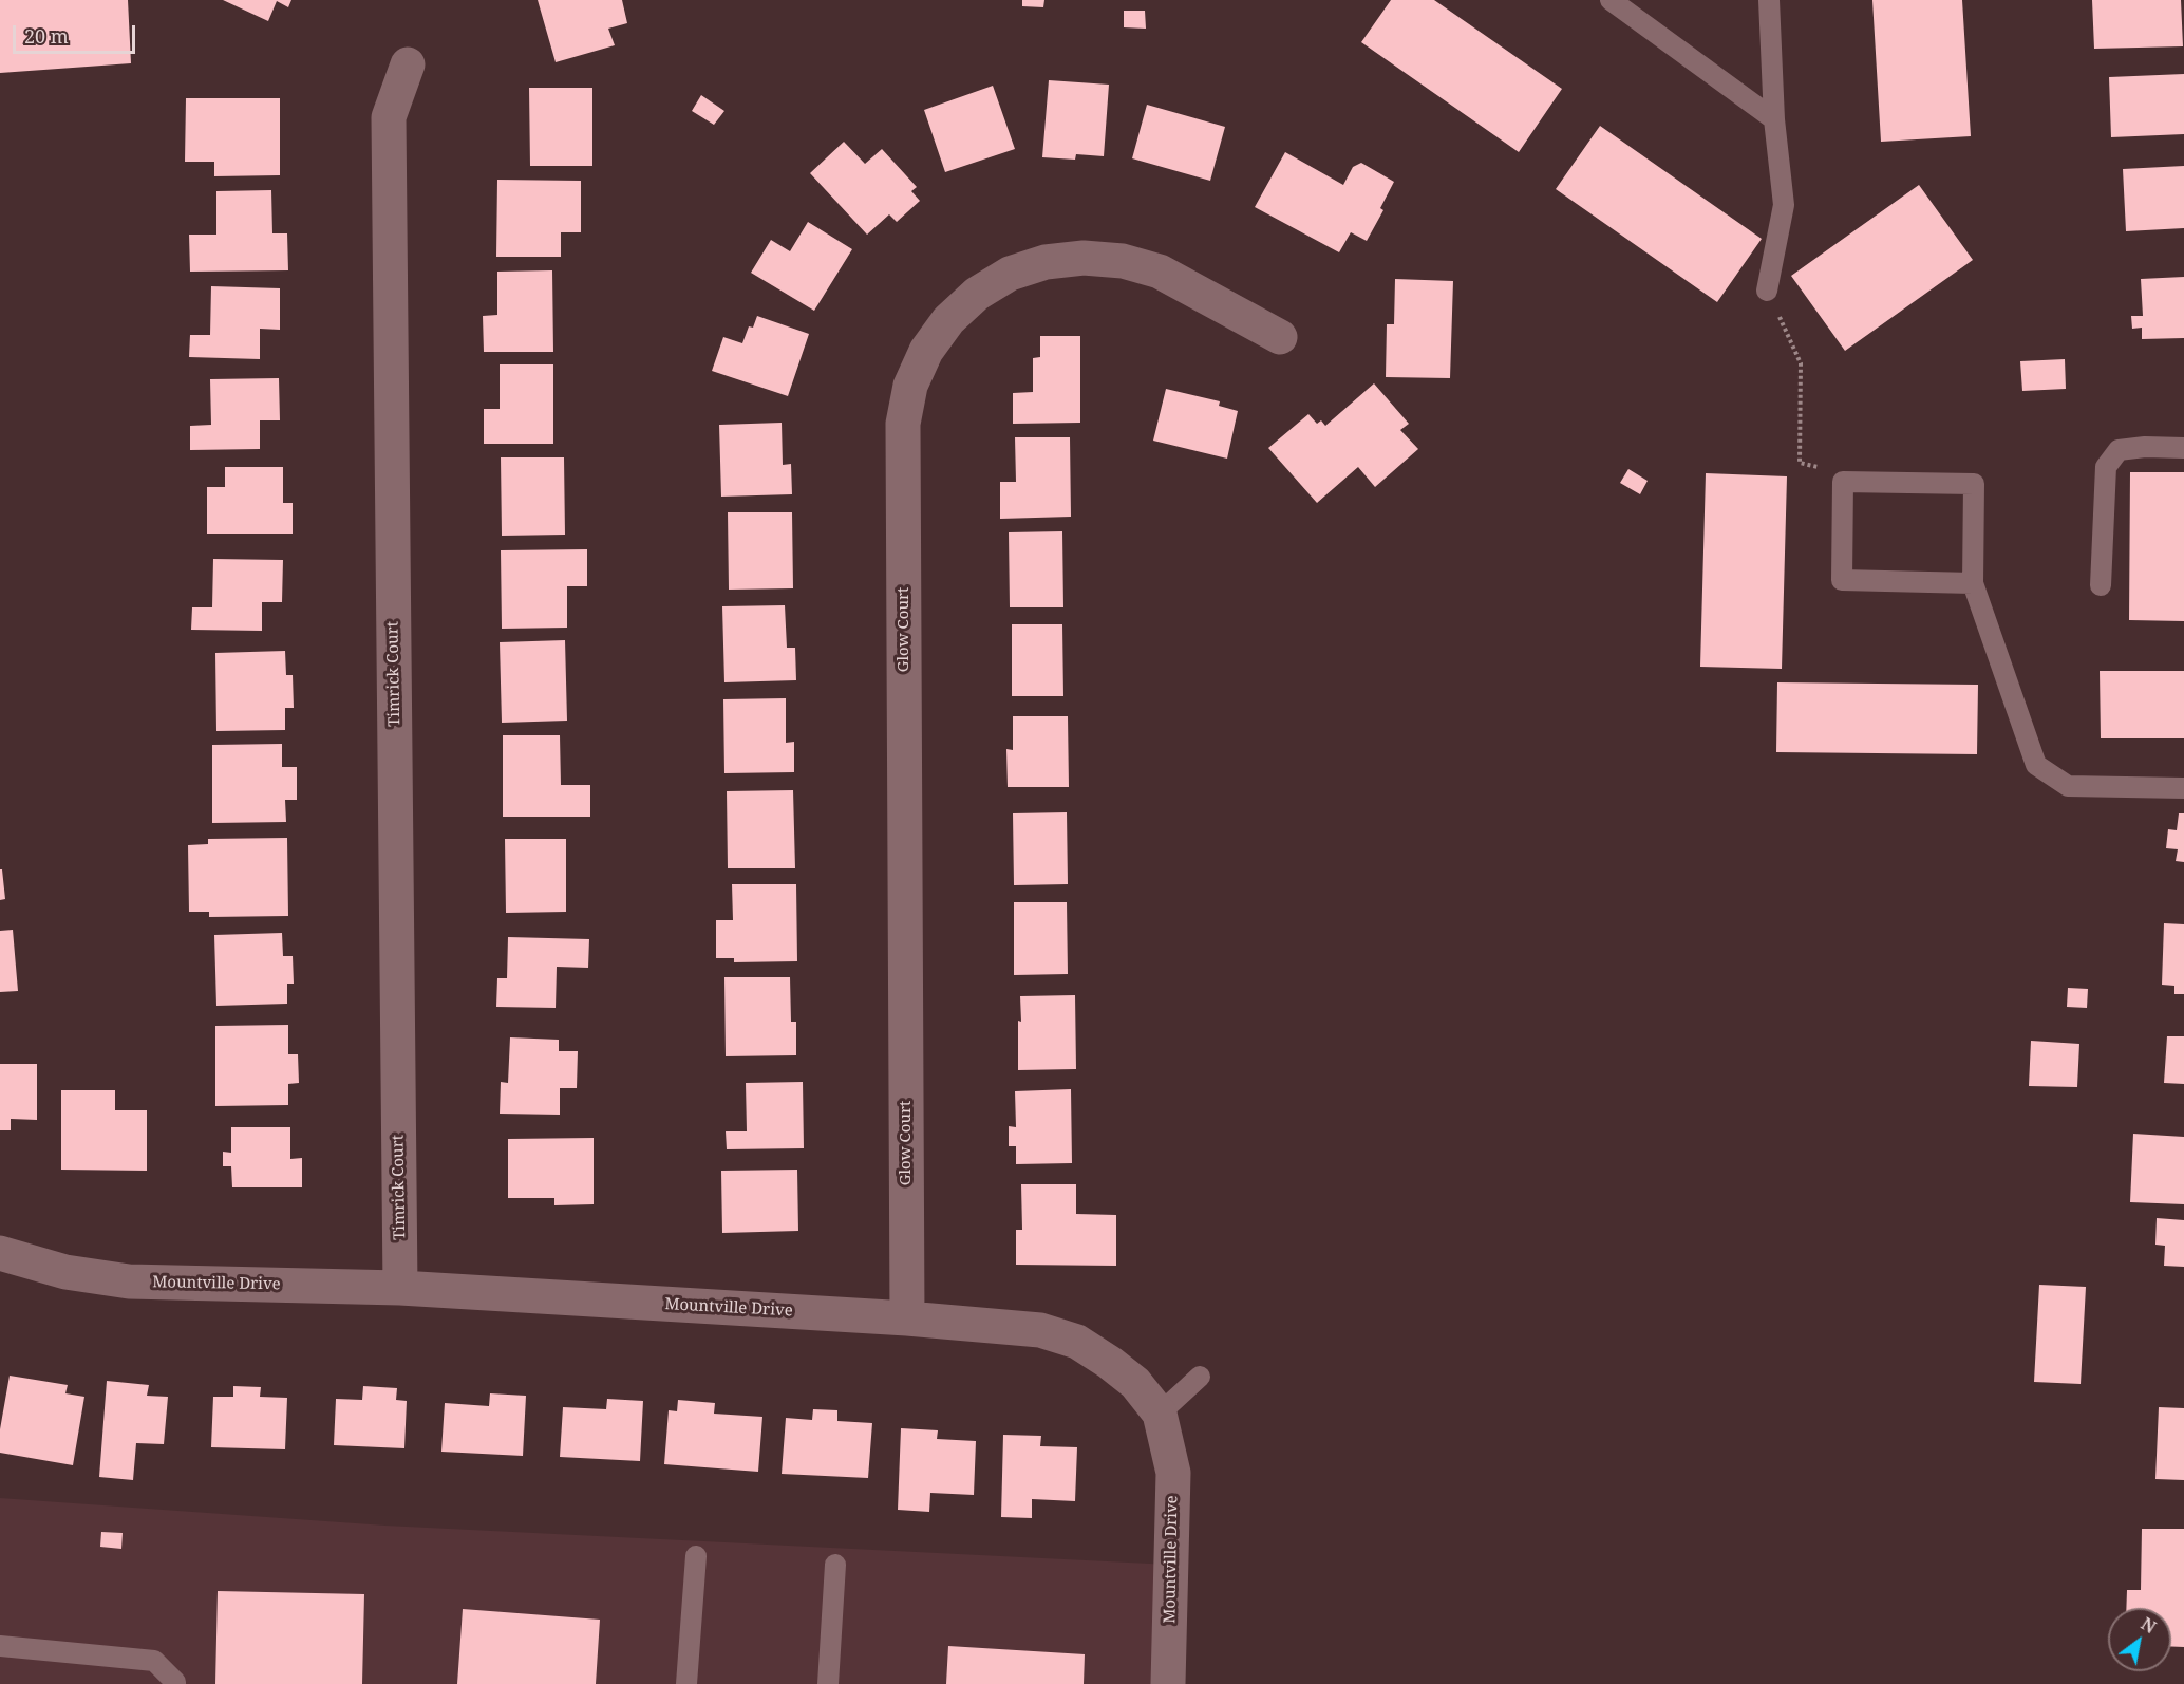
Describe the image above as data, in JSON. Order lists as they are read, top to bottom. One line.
{"streets":{"street":["Glow Court","Timrick Court","Mountville Drive"]},"crossings":[["Glow Court","Mountville Drive"],["Timrick Court","Mountville Drive"]],"scale_bar":"20 m","north":"top right"}
